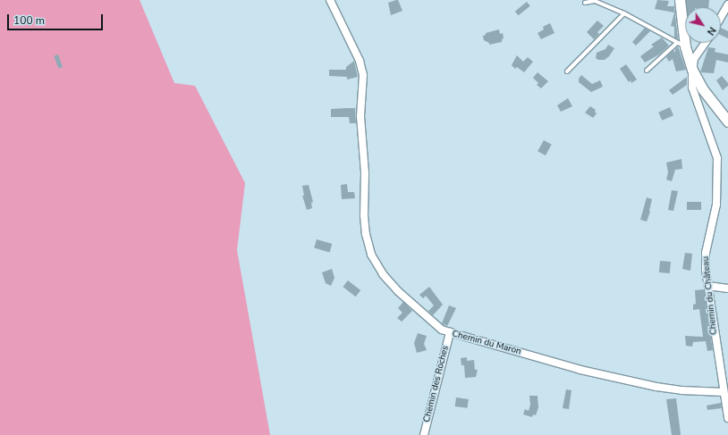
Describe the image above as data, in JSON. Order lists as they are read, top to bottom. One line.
{"streets":{"street":["Chemin du Château","Chemin du Maron","Chemin des Roches"]},"crossings":[["Chemin du Château","Chemin du Maron"],["Chemin du Maron","Chemin des Roches"]],"scale_bar":"100 m","north":"bottom right"}
